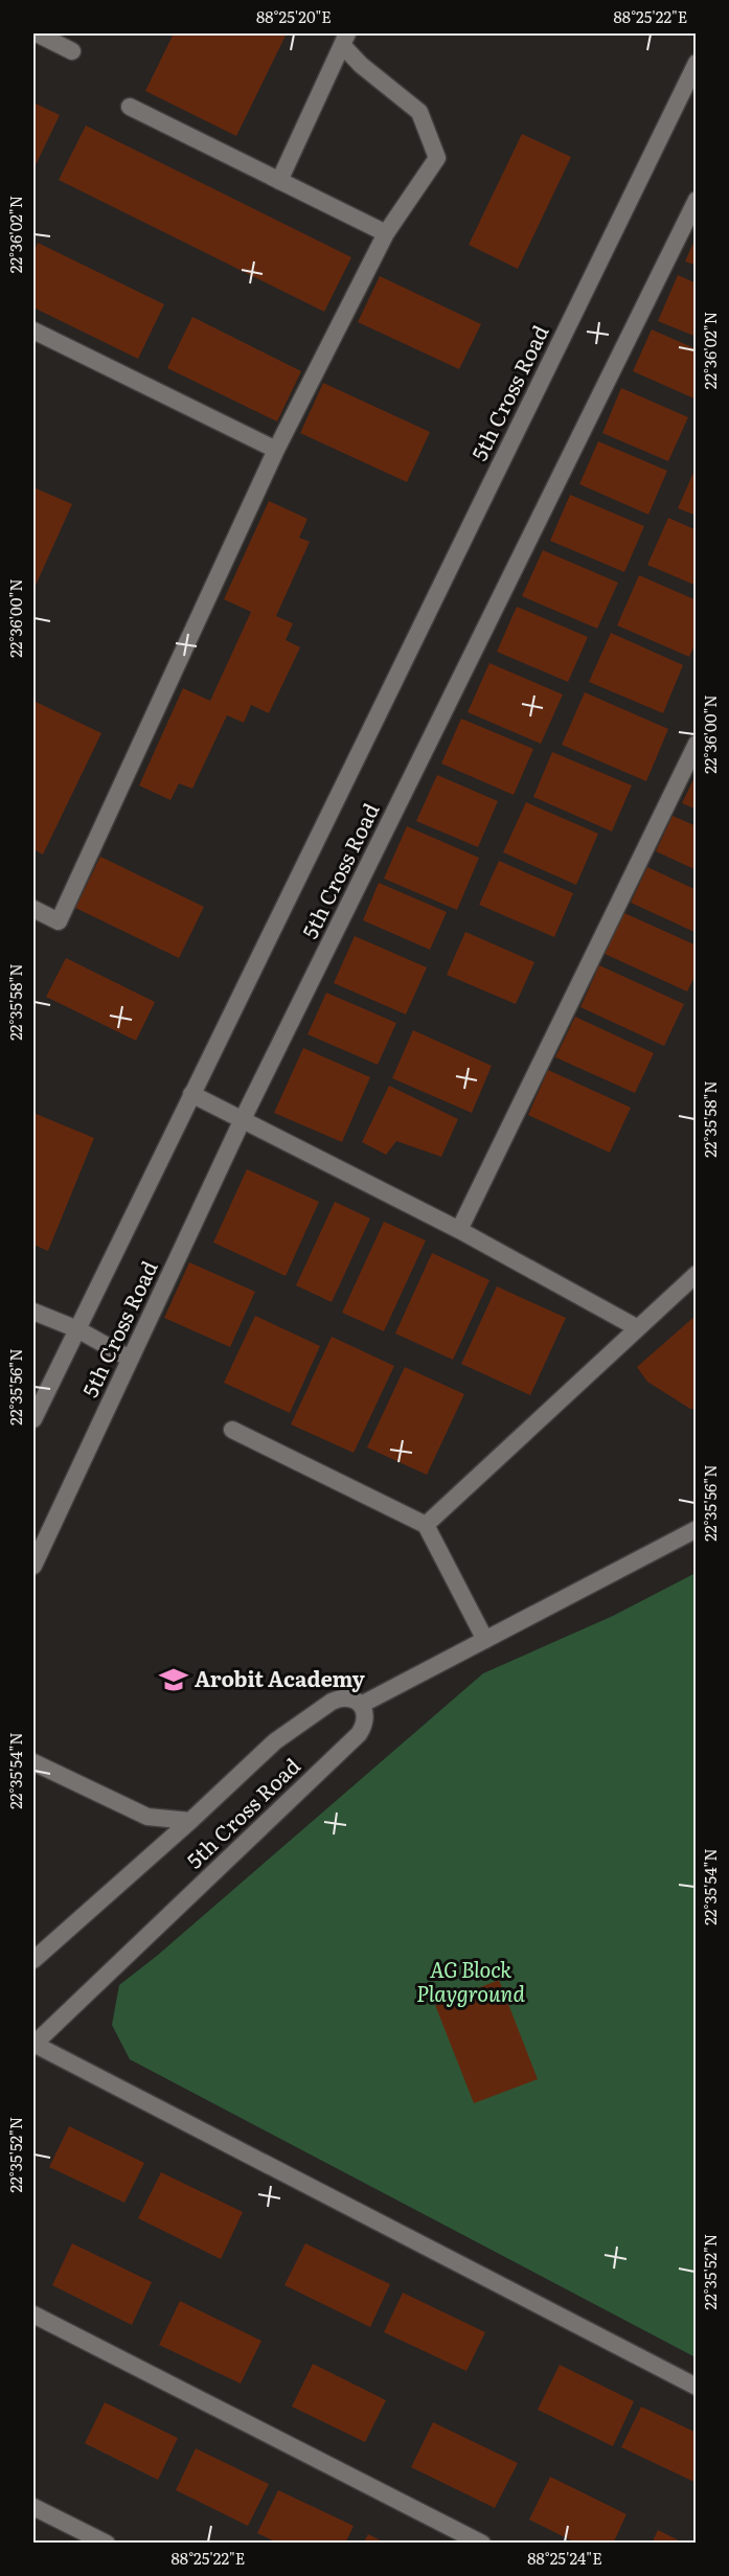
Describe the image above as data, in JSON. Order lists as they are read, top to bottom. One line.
{"streets":{"street":["5th Cross Road"]},"parks":["AG Block Playground"],"places":{"school or university":["Arobit Academy"]},"coordinates":["88°25'20\"E","88°25'22\"E","22°36'02\"N","22°36'00\"N","22°35'58\"N","22°35'56\"N","22°35'54\"N","22°35'52\"N","88°25'24\"E"]}
